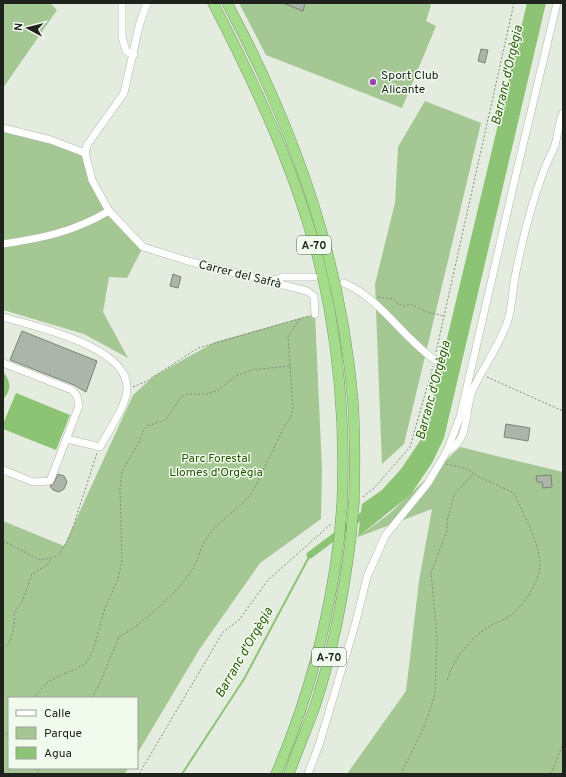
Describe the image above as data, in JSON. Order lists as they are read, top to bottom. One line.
{"streets":{"highway":["A-70"],"street":["Carrer del Safrà"]},"water":["Barranc d'Orgègia"],"parks":["Parc Forestal Llomes d'Orgègia"],"places":["Sport Club Alicante"],"legend":["Calle","Parque","Agua"],"north":"left"}
